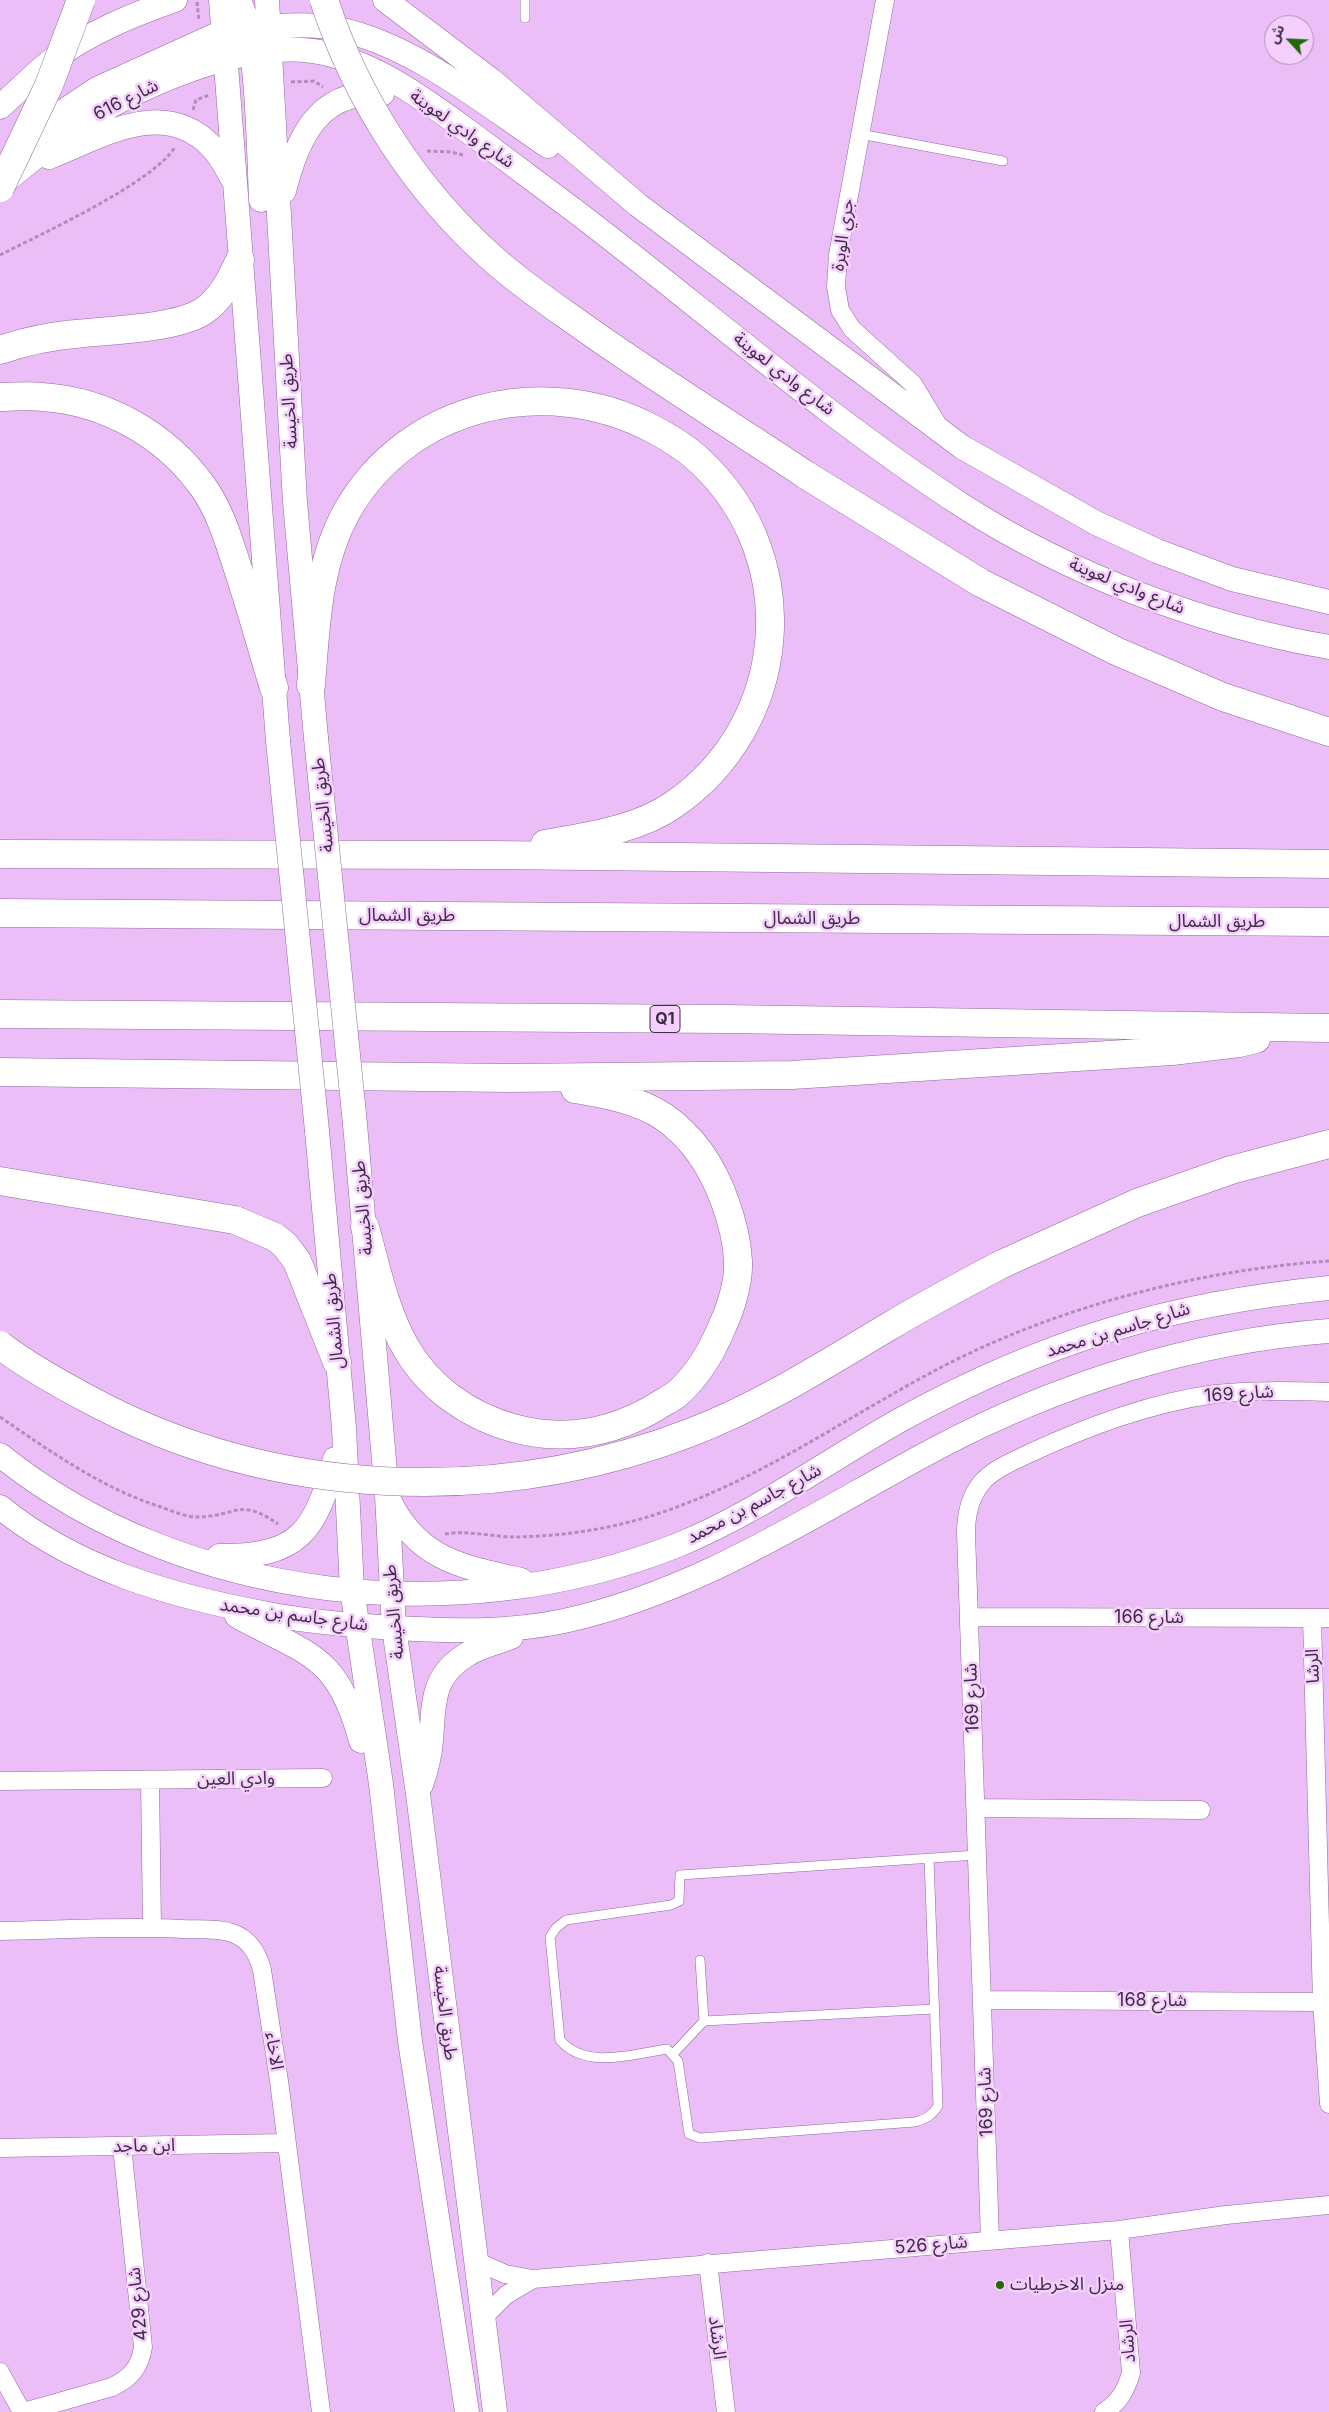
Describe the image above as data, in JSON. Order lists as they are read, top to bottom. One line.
{"streets":{"highway":["طريق الشمال","Q1"],"main road":["شارع 616","شارع وادي لعوينة","طريق الخيسة","شارع جاسم بن محمد"],"street":["جري الوبرة","شارع 169","شارع 166","الرشا","وادي العين","شارع 168","الاخاء","ابن ماجد","شارع 526","شارع 429","الرشاد"]},"crossings":[["شارع 616","شارع وادي لعوينة"],["شارع 616","طريق الخيسة"],["شارع وادي لعوينة","طريق الخيسة"],["طريق الخيسة","طريق الشمال"],["طريق الخيسة","شارع جاسم بن محمد"],["طريق الخيسة","شارع 526"],["طريق الشمال","شارع جاسم بن محمد"],["شارع 169","شارع 166"],["شارع 169","شارع 168"],["شارع 169","شارع 526"],["شارع 166","الرشا"],["الرشا","شارع 168"],["الاخاء","ابن ماجد"],["ابن ماجد","شارع 429"],["شارع 526","الرشاد"]],"places":["منزل الاخرطيات"],"north":"top left"}
